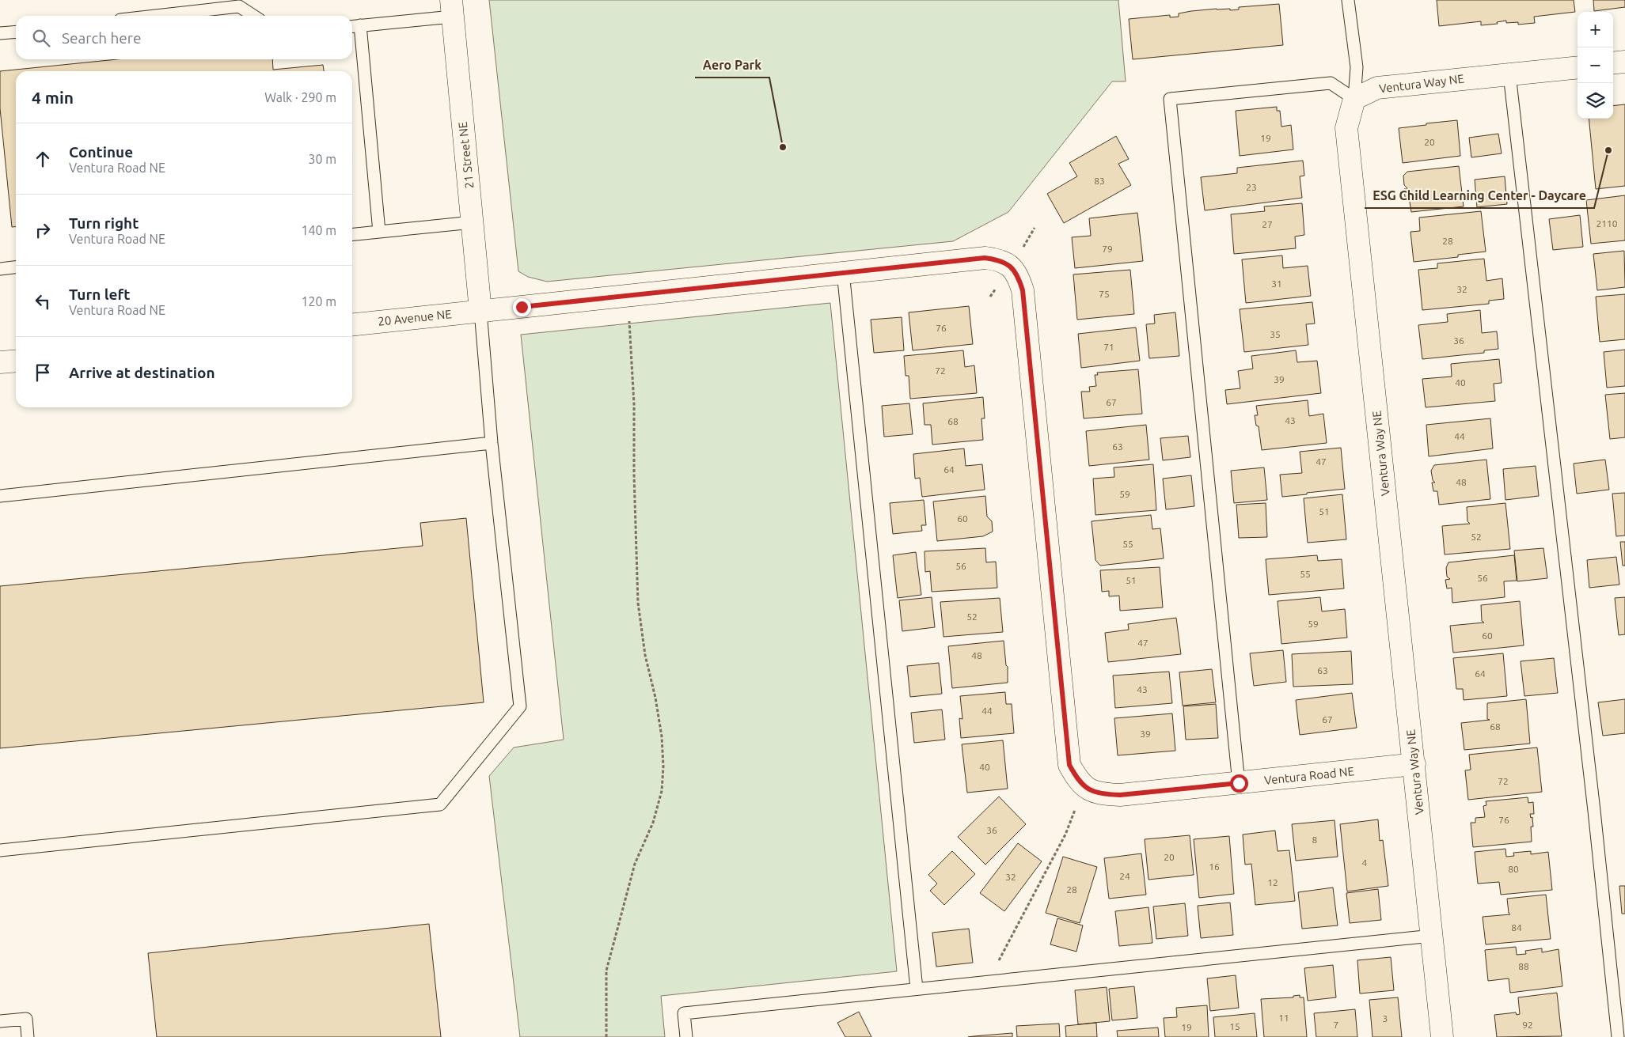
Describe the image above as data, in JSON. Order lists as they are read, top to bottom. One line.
{"streets":{"street":["Ventura Way NE","21 Street NE","20 Avenue NE","Ventura Road NE"]},"crossings":[["Ventura Way NE","Ventura Road NE"],["21 Street NE","20 Avenue NE"],["21 Street NE","Ventura Road NE"],["20 Avenue NE","Ventura Road NE"]],"places":["Aero Park","ESG Child Learning Center - Daycare"],"house_numbers":["19","20","83","23","2110","27","28","79","31","32","75","76","35","36","71","72","39","40","67","43","68","44","63","47","64","48","59","51","60","52","55","56","55","56","51","52","59","60","47","48","63","64","43","44","67","68","39","40","72","76","36","8","20","4","16","80","24","32","12","28","84","88","11","3","7","92","15","19"],"page":{"map_buttons":["+","−"],"search":"Search here","heading":["4 min","Walk · 290 m"],"list":[["Continue","Ventura Road NE","30 m"],["Turn right","Ventura Road NE","140 m"],["Turn left","Ventura Road NE","120 m"],"Arrive at destination"]}}
